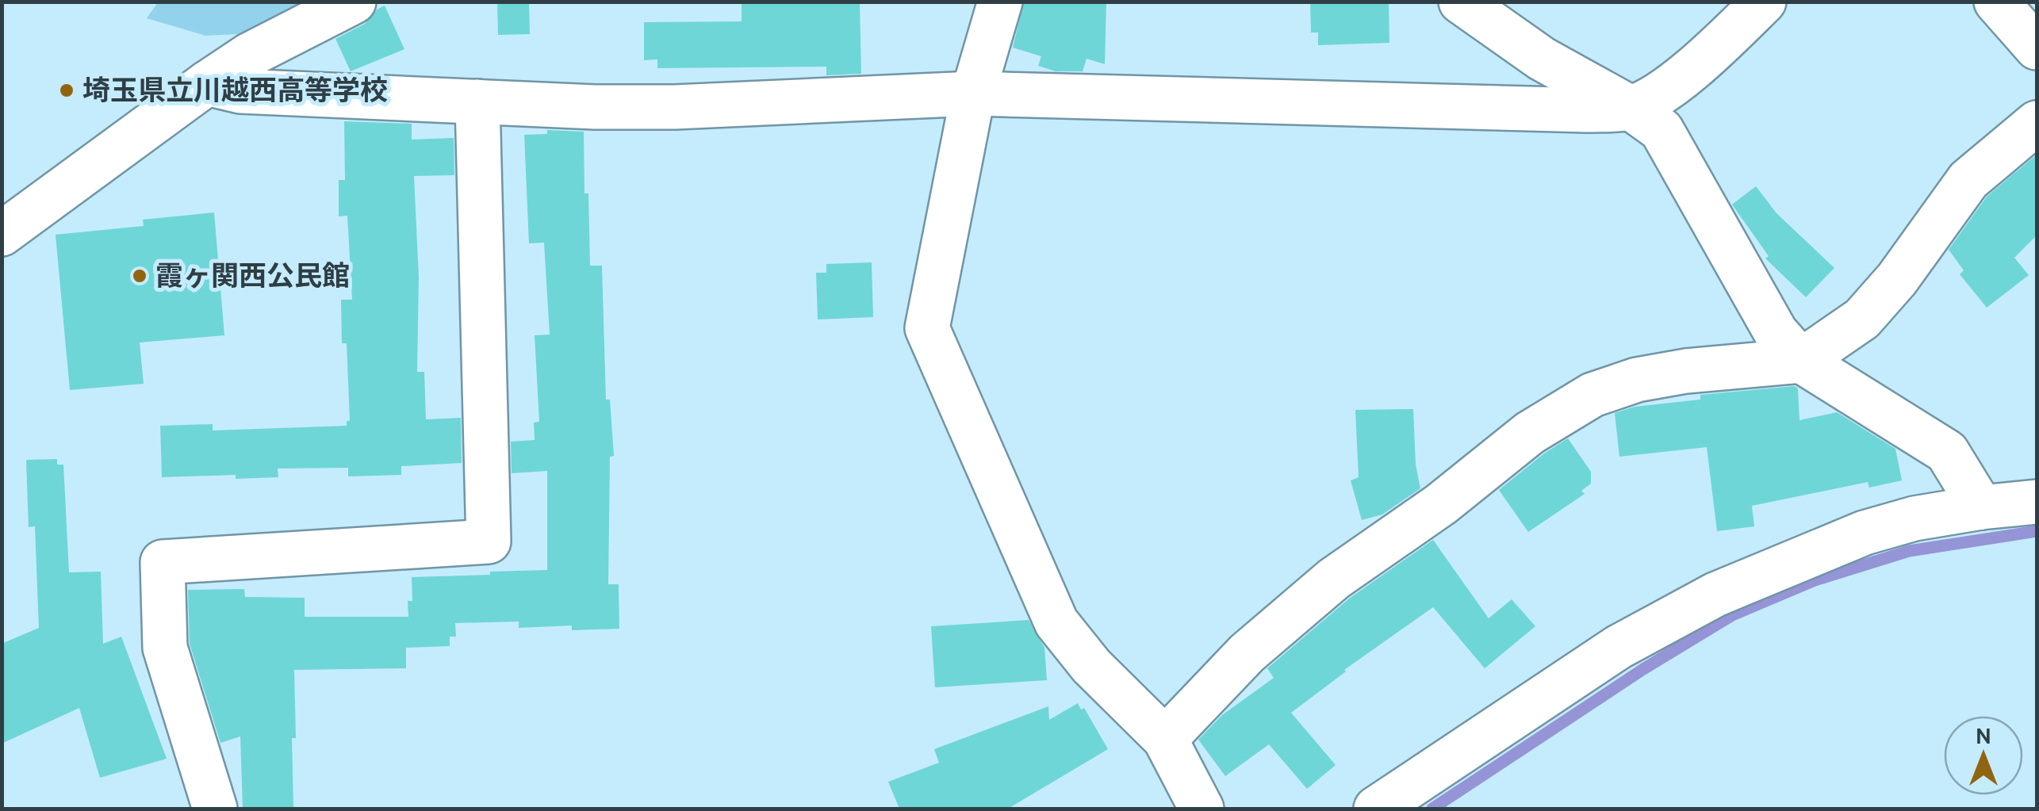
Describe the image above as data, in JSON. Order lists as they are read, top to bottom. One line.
{"places":["埼玉県立川越西高等学校","霞ヶ関西公民館"],"north":"top"}
